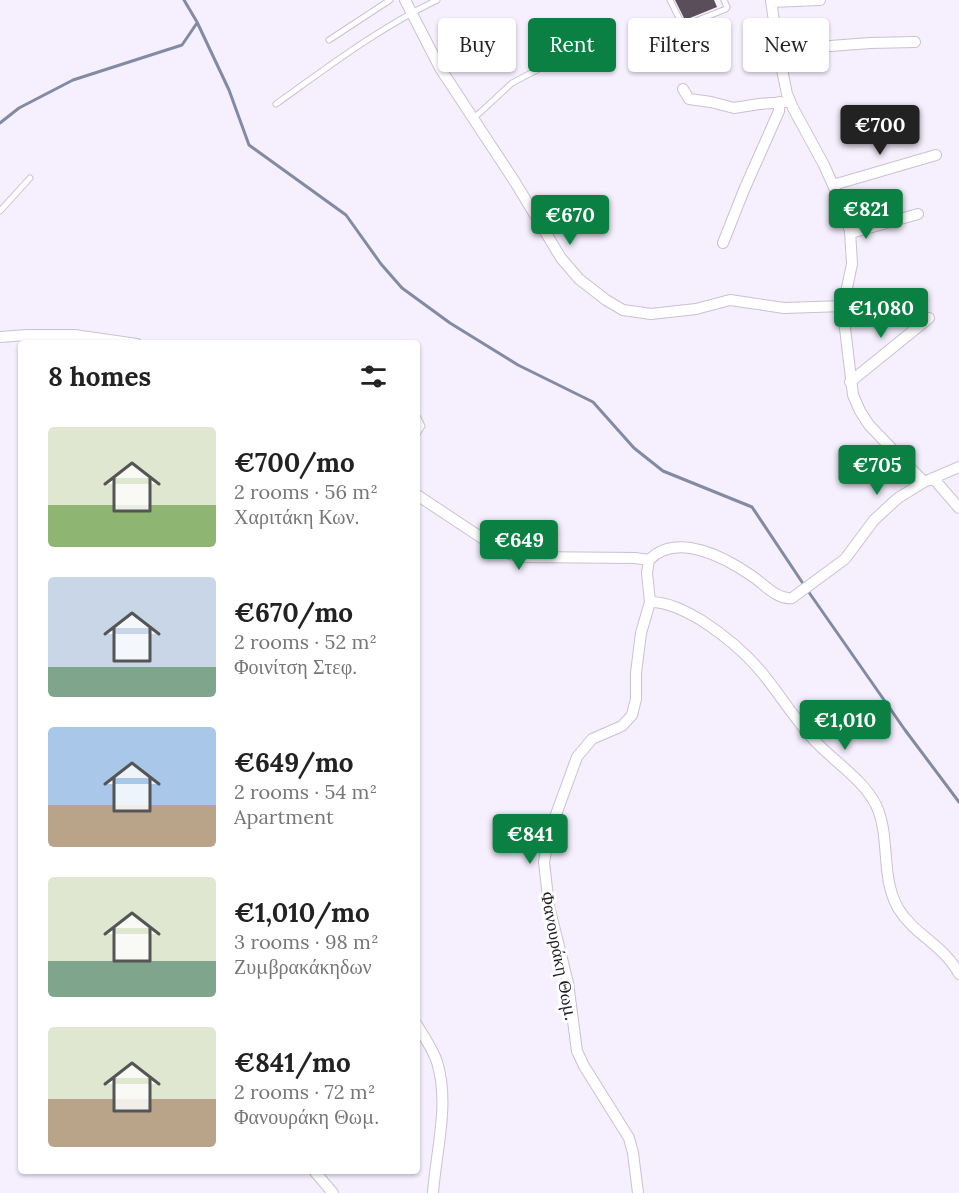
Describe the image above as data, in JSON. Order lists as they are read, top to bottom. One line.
{"streets":{"street":["Φανουράκη Θωμ."]},"page":{"chip":["Buy","Rent","Filters","New"],"price":["€700","€821","€670","€1,080","€705","€649","€1,010","€841"],"heading":"8 homes","list":[{"name":"€700/mo","note":"2 rooms · 56 m² · Χαριτάκη Κων."},{"name":"€670/mo","note":"2 rooms · 52 m² · Φοινίτση Στεφ."},{"name":"€649/mo","note":"2 rooms · 54 m² · Apartment"},{"name":"€1,010/mo","note":"3 rooms · 98 m² · Ζυμβρακάκηδων"},{"name":"€841/mo","note":"2 rooms · 72 m² · Φανουράκη Θωμ."}]}}
